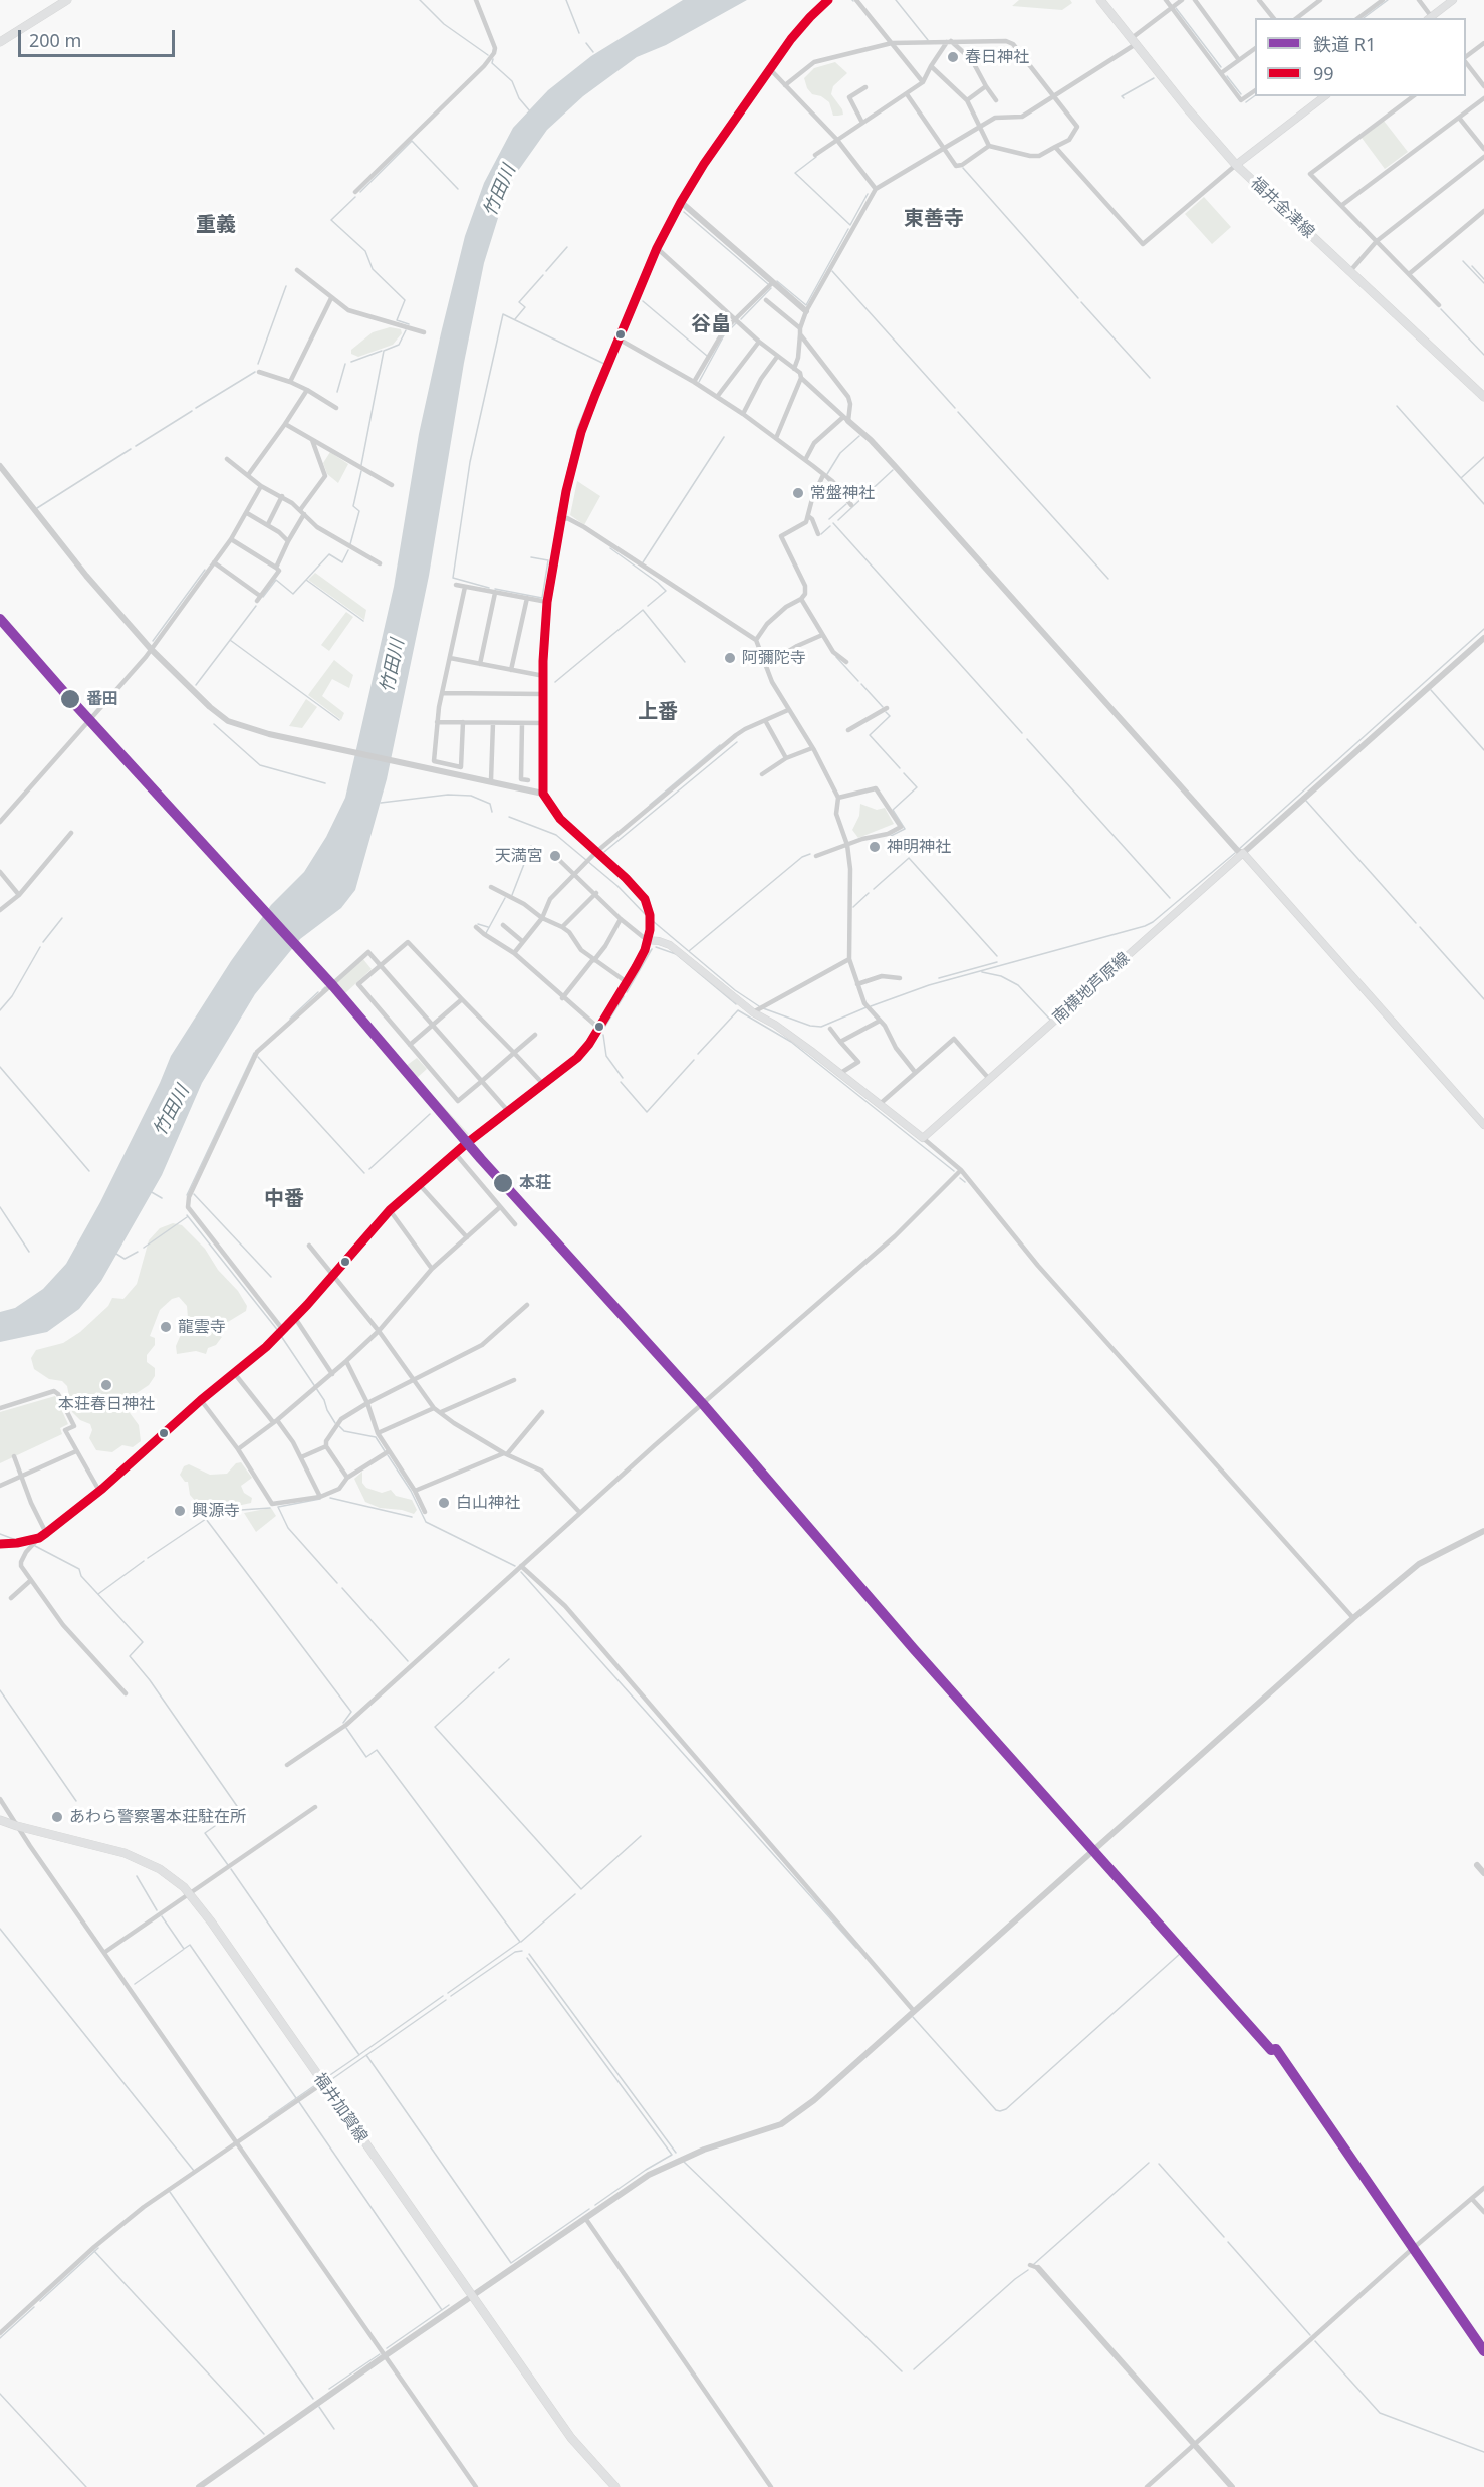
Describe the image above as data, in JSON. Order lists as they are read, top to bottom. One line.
{"streets":{"main road":["福井金津線","南横地芦原線","福井加賀線"]},"districts":["東善寺","重義","谷畠","上番","中番"],"water":["竹田川"],"places":["春日神社","常盤神社","阿彌陀寺","番田","神明神社","天満宮","本荘","龍雲寺","本荘春日神社","白山神社","興源寺","あわら警察署本荘駐在所"],"lines":["transit line 99","rail line R1"],"legend":["鉄道 R1","99"],"scale_bar":"200 m"}
